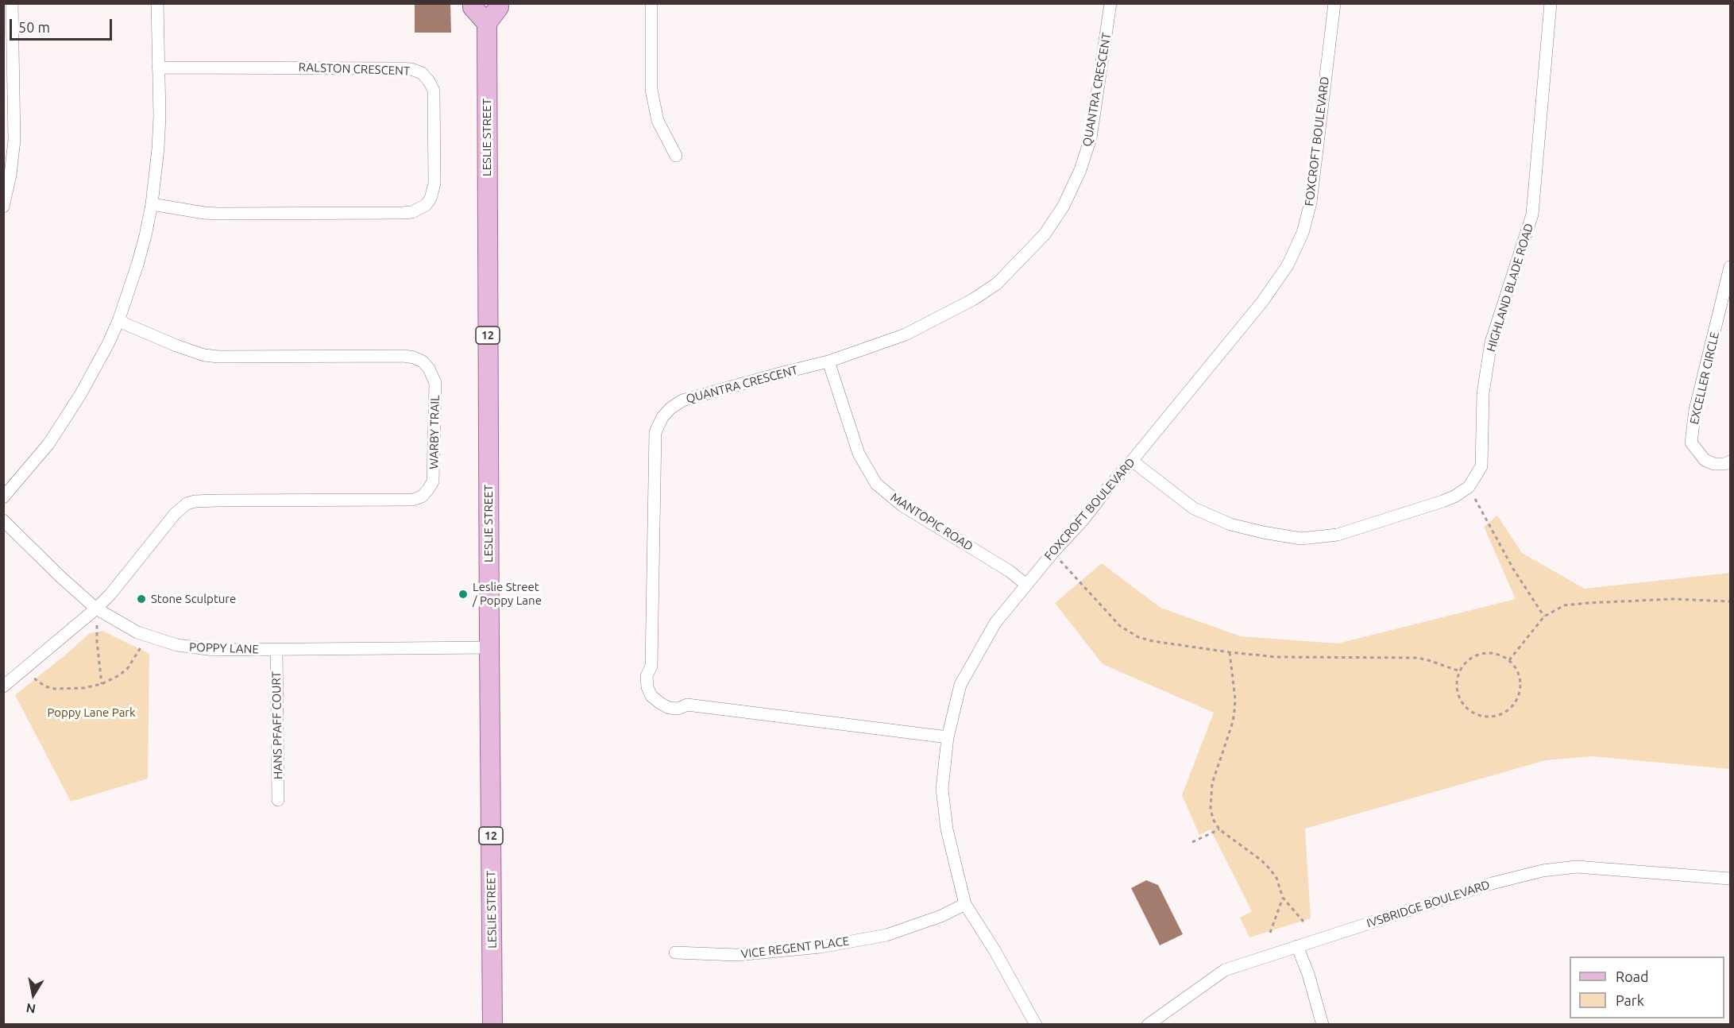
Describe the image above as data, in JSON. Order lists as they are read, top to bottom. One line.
{"streets":{"main road":["LESLIE STREET","12"],"street":["RALSTON CRESCENT","QUANTRA CRESCENT","FOXCROFT BOULEVARD","HIGHLAND BLADE ROAD","EXCELLER CIRCLE","WARBY TRAIL","MANTOPIC ROAD","POPPY LANE","HANS PFAFF COURT","IVSBRIDGE BOULEVARD","VICE REGENT PLACE"]},"crossings":[["QUANTRA CRESCENT","FOXCROFT BOULEVARD"],["QUANTRA CRESCENT","MANTOPIC ROAD"],["LESLIE STREET","POPPY LANE"],["FOXCROFT BOULEVARD","HIGHLAND BLADE ROAD"],["FOXCROFT BOULEVARD","MANTOPIC ROAD"],["FOXCROFT BOULEVARD","VICE REGENT PLACE"],["WARBY TRAIL","POPPY LANE"],["POPPY LANE","HANS PFAFF COURT"]],"parks":["Poppy Lane Park"],"places":["Leslie Street / Poppy Lane","Stone Sculpture"],"legend":["Road","Park"],"scale_bar":"50 m","north":"bottom"}
